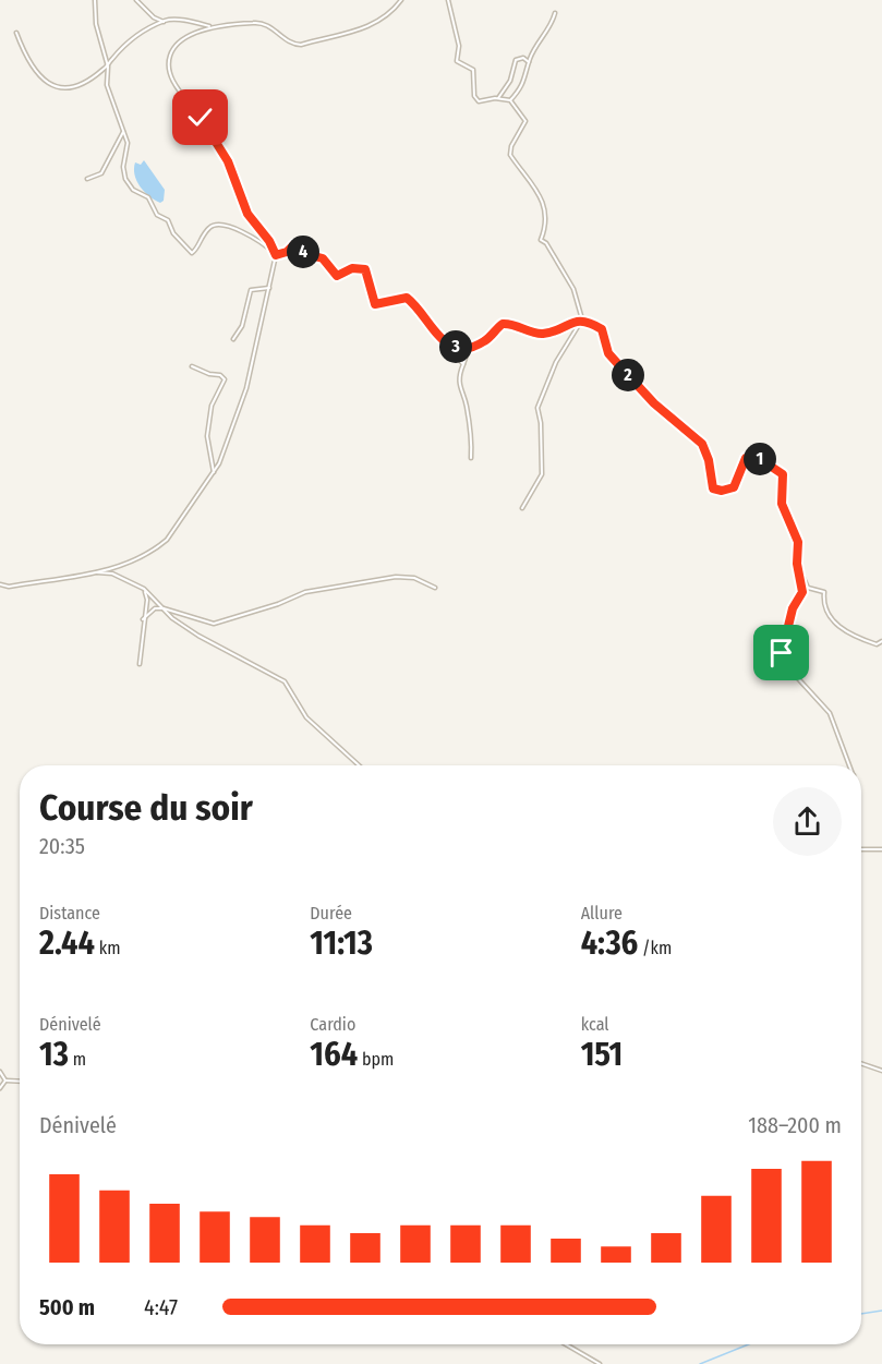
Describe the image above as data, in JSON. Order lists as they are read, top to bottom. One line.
{"page":{"pins":["4","3","2","1"],"heading":["Course du soir","20:35"],"stats":[["Distance","2.44 km"],["Durée","11:13"],["Allure","4:36 /km"],["Dénivelé","13 m"],["Cardio","164 bpm"],["kcal","151"]],"chart":["Dénivelé","188–200 m"],"list":[{"name":"500 m","note":"4:47"}]}}
